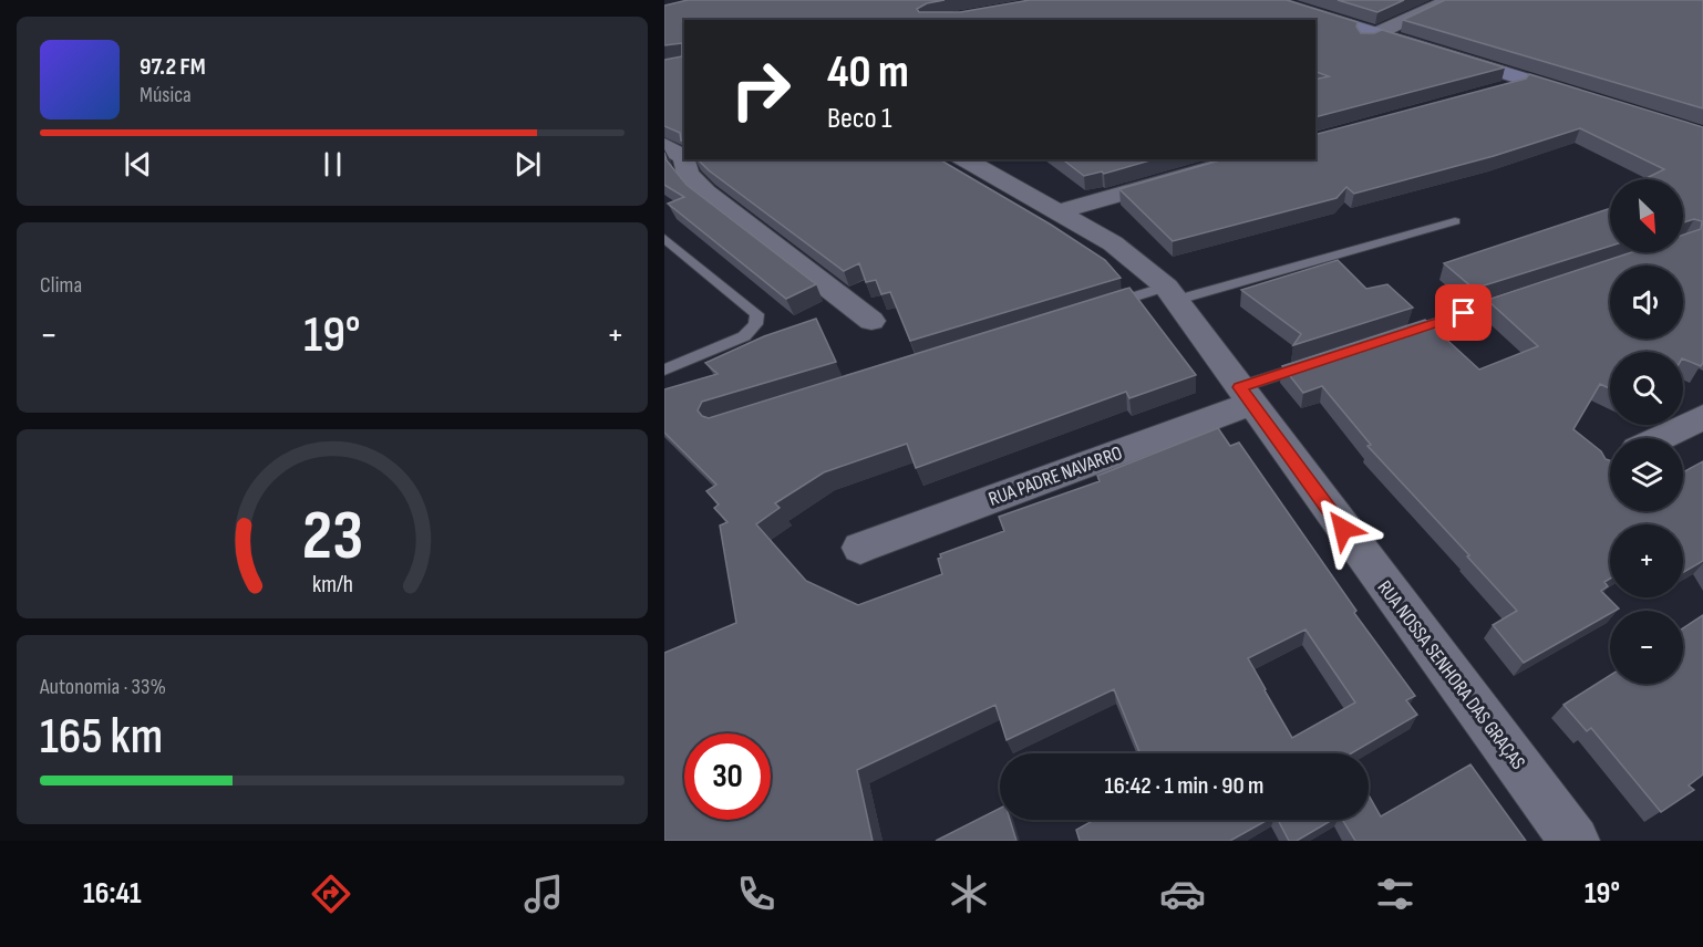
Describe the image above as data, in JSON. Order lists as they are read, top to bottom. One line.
{"streets":{"street":["RUA PADRE NAVARRO","RUA NOSSA SENHORA DAS GRAÇAS"]},"crossings":[["RUA PADRE NAVARRO","RUA NOSSA SENHORA DAS GRAÇAS"]],"north":"bottom right","page":{"turn":["40 m","Beco 1"],"song":["97.2 FM","Música"],"map_buttons":["+","−"],"tile":["Clima",["Autonomia · 33%","165 km"]],"heat":["−","19°","+"],"limit":"30","trip":"16:42 · 1 min · 90 m","tabs":["16:41","19°"],"gauge":["23","km/h"]}}
